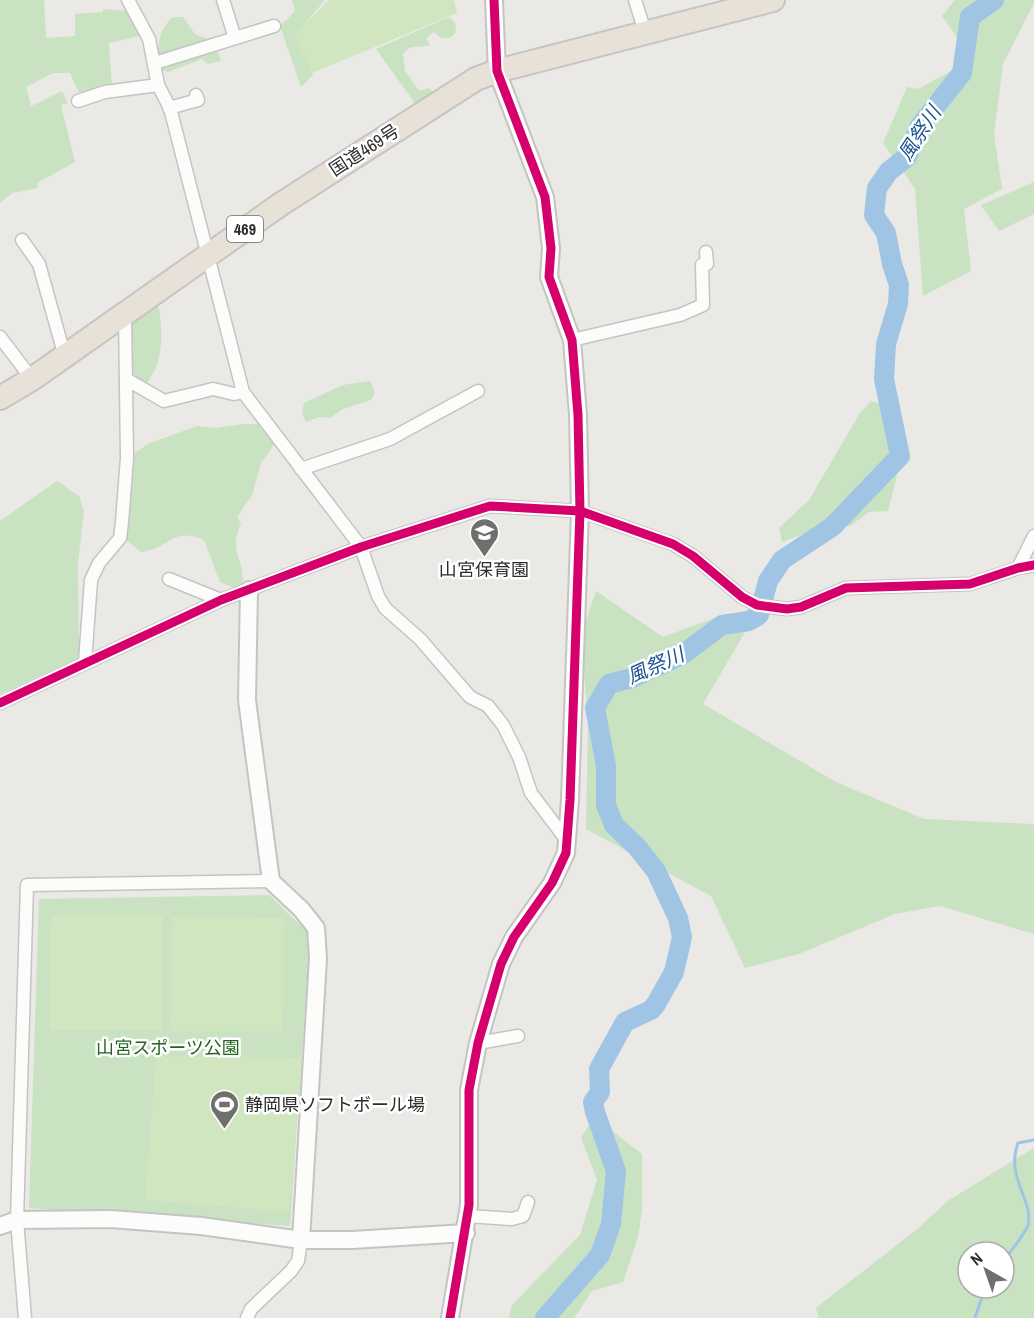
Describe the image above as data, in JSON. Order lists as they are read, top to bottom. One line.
{"streets":{"highway":["国道469号","469"]},"water":["風祭川"],"parks":["山宮スポーツ公園"],"places":{"school or university":["山宮保育園"],"sports":["静岡県ソフトボール場"]},"north":"top left"}
